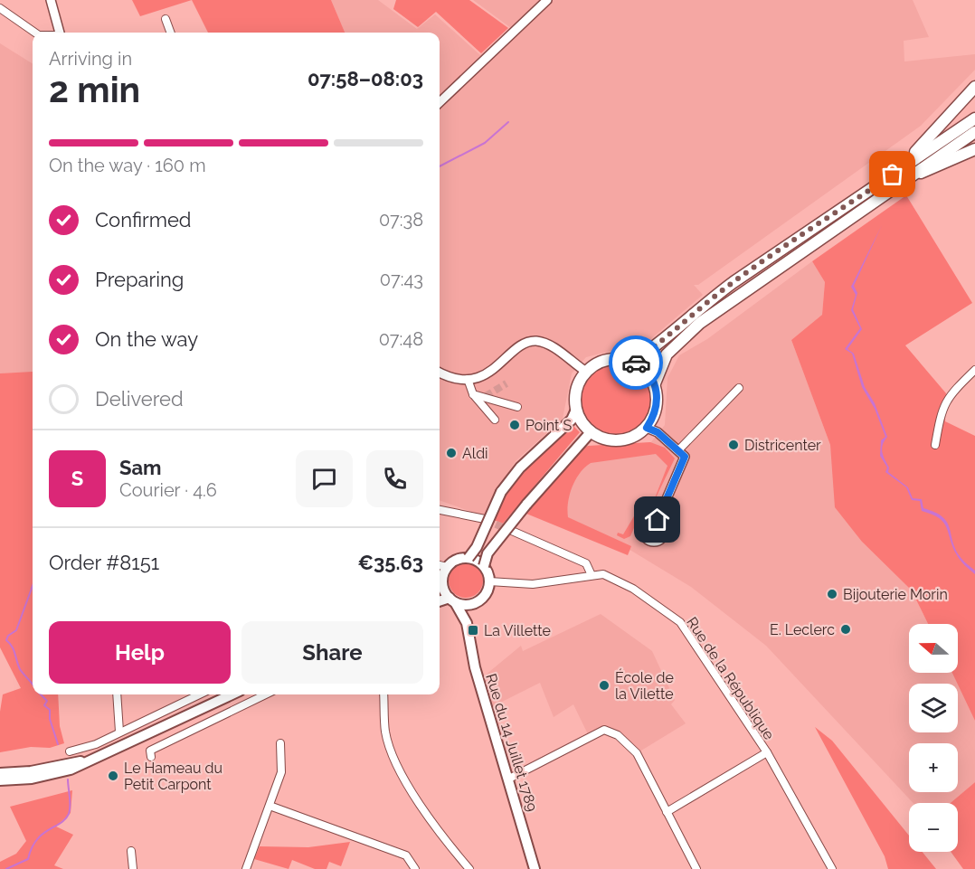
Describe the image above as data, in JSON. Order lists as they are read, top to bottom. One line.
{"streets":{"main road":["Rue du 14 Juillet 1789"],"street":["Rue de la République"]},"places":{"other":["Point S","Districenter","Aldi","Bijouterie Morin","E. Leclerc","École de la Vilette","Le Hameau du Petit Carpont"],"transit":["La Villette"]},"north":"left","page":{"heading":["2 min","Arriving in","07:58–08:03"],"panel":["Sam","Courier · 4.6","Order #8151","€35.63"],"bar":"On the way · 160 m","list":[["Confirmed","07:38"],["Preparing","07:43"],["On the way","07:48"],"Delivered"],"round":"S","buttons":["Help","Share"],"map_buttons":["+","−"]}}
